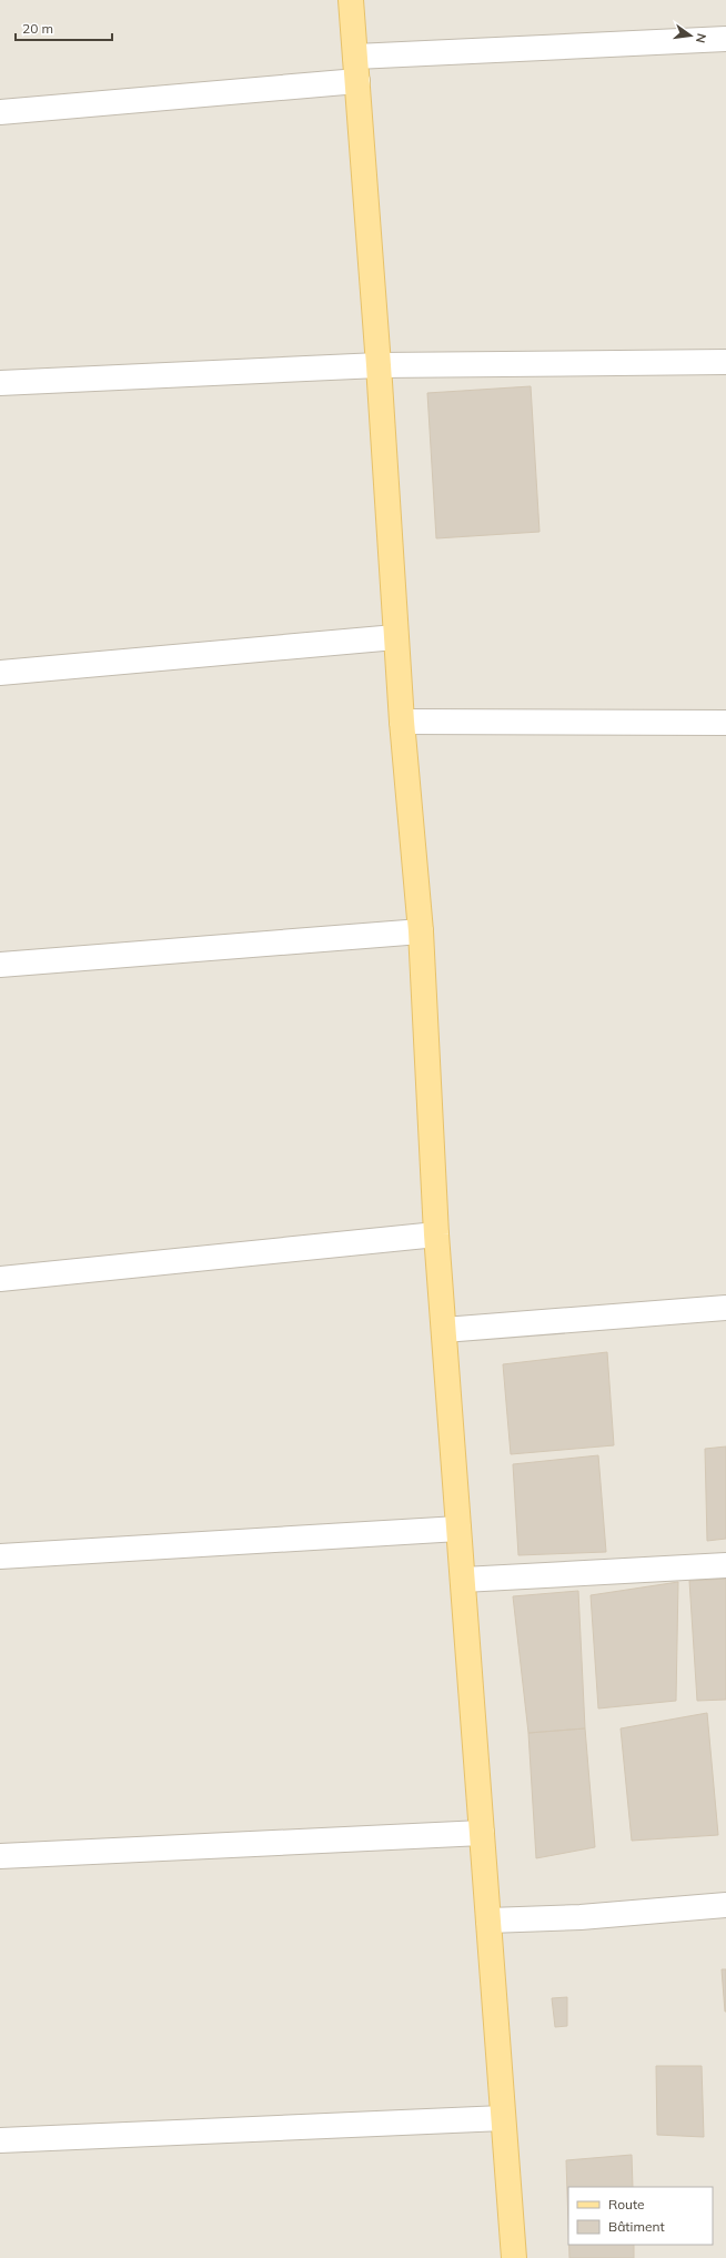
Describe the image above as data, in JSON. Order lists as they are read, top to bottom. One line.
{"legend":["Route","Bâtiment"],"scale_bar":"20 m","north":"right"}
